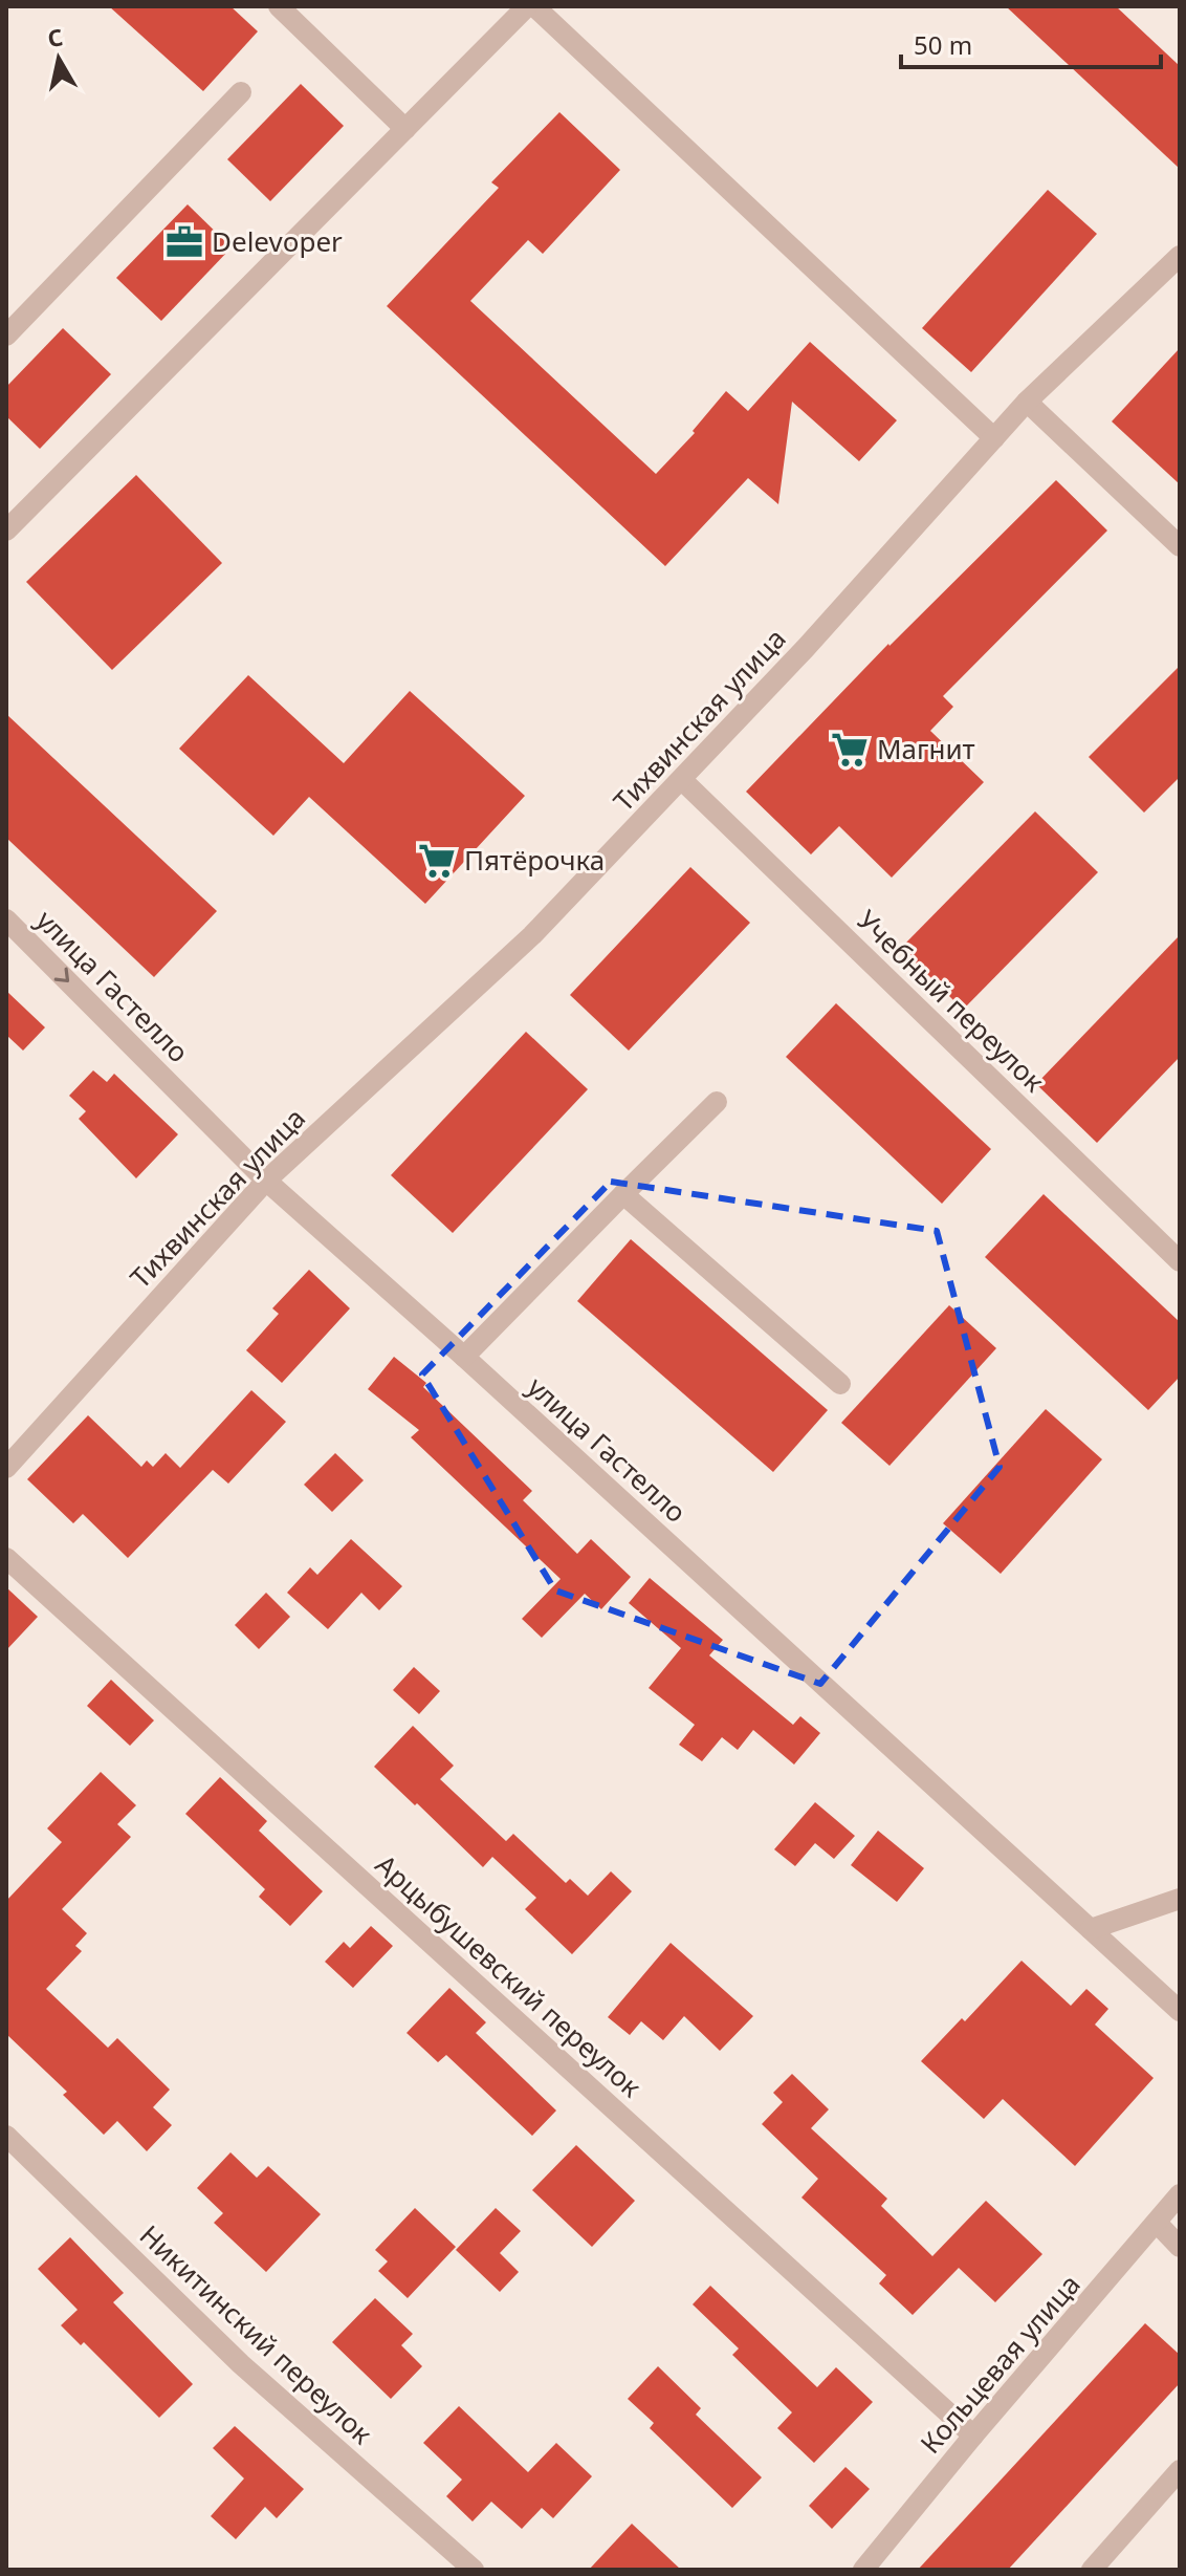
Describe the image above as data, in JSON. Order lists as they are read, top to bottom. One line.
{"streets":{"street":["Тихвинская улица","улица Гастелло","Учебный переулок","Арцыбушевский переулок","Никитинский переулок","Кольцевая улица"]},"crossings":[["Тихвинская улица","улица Гастелло"],["Тихвинская улица","Учебный переулок"],["Арцыбушевский переулок","Кольцевая улица"]],"places":{"office":["Delevoper"],"supermarket":["Магнит","Пятёрочка"]},"scale_bar":"50 m","north":"top"}
